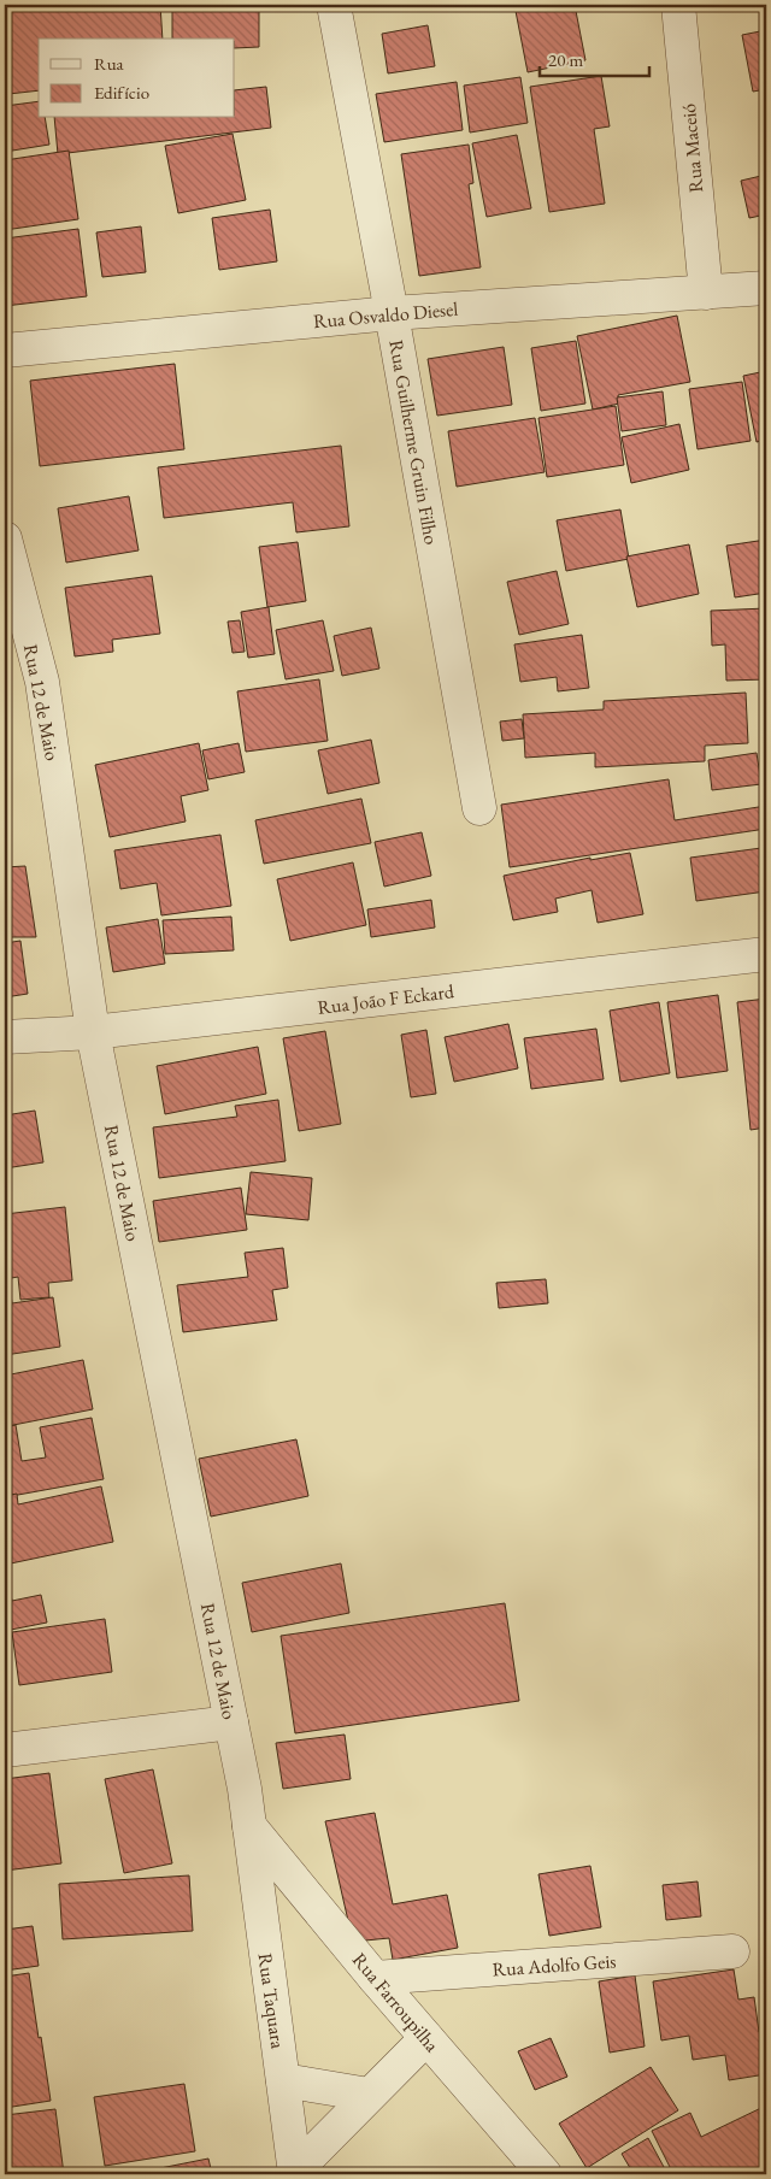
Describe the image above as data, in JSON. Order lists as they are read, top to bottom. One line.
{"streets":{"street":["Rua Maceió","Rua Osvaldo Diesel","Rua Guilherme Gruin Filho","Rua 12 de Maio","Rua João F Eckard","Rua Adolfo Geis","Rua Taquara","Rua Farroupilha"]},"crossings":[["Rua Maceió","Rua Osvaldo Diesel"],["Rua Osvaldo Diesel","Rua Guilherme Gruin Filho"],["Rua 12 de Maio","Rua João F Eckard"],["Rua 12 de Maio","Rua Taquara"],["Rua 12 de Maio","Rua Farroupilha"],["Rua Adolfo Geis","Rua Farroupilha"],["Rua Taquara","Rua Farroupilha"]],"legend":["Rua","Edifício"],"scale_bar":"20 m"}
